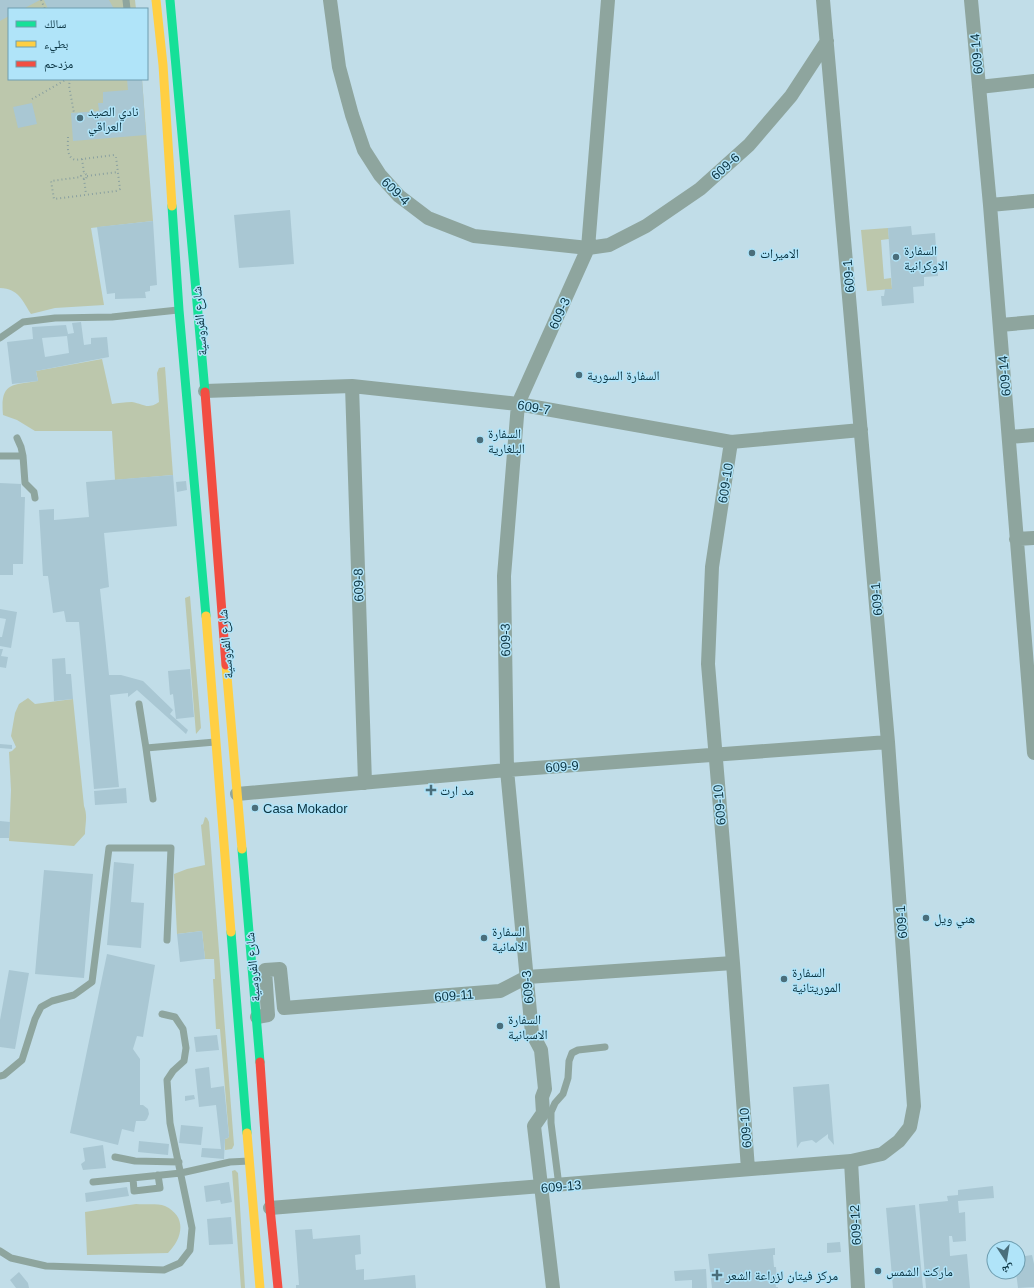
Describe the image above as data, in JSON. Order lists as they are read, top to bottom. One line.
{"streets":{"street":["609-14","609-6","609-4","609-1","609-3","شارع الفروسية","609-7","609-10","609-8","609-9","609-11","609-13","609-12"]},"crossings":[["609-6","609-4"],["609-6","609-1"],["609-6","609-3"],["609-4","609-3"],["609-1","609-7"],["609-1","609-9"],["609-1","609-13"],["609-1","609-12"],["609-3","609-7"],["609-3","609-9"],["609-3","609-11"],["609-3","609-13"],["شارع الفروسية","609-7"],["شارع الفروسية","609-9"],["شارع الفروسية","609-11"],["شارع الفروسية","609-13"],["609-7","609-10"],["609-7","609-8"],["609-10","609-9"],["609-10","609-11"],["609-10","609-13"],["609-8","609-9"],["609-13","609-12"]],"places":{"other":["نادي الصيد العراقي","الاميرات","السفارة الاوكرانية","السفارة السورية","السفارة البلغارية","Casa Mokador","هني ويل","السفارة الالمانية","السفارة الموريتانية","السفارة الاسبانية","ماركت الشمس"],"health":["مد ارت","مركز فيتان لزراعة الشعر"]},"legend":["سالك","بطيء","مزدحم"],"north":"bottom"}
